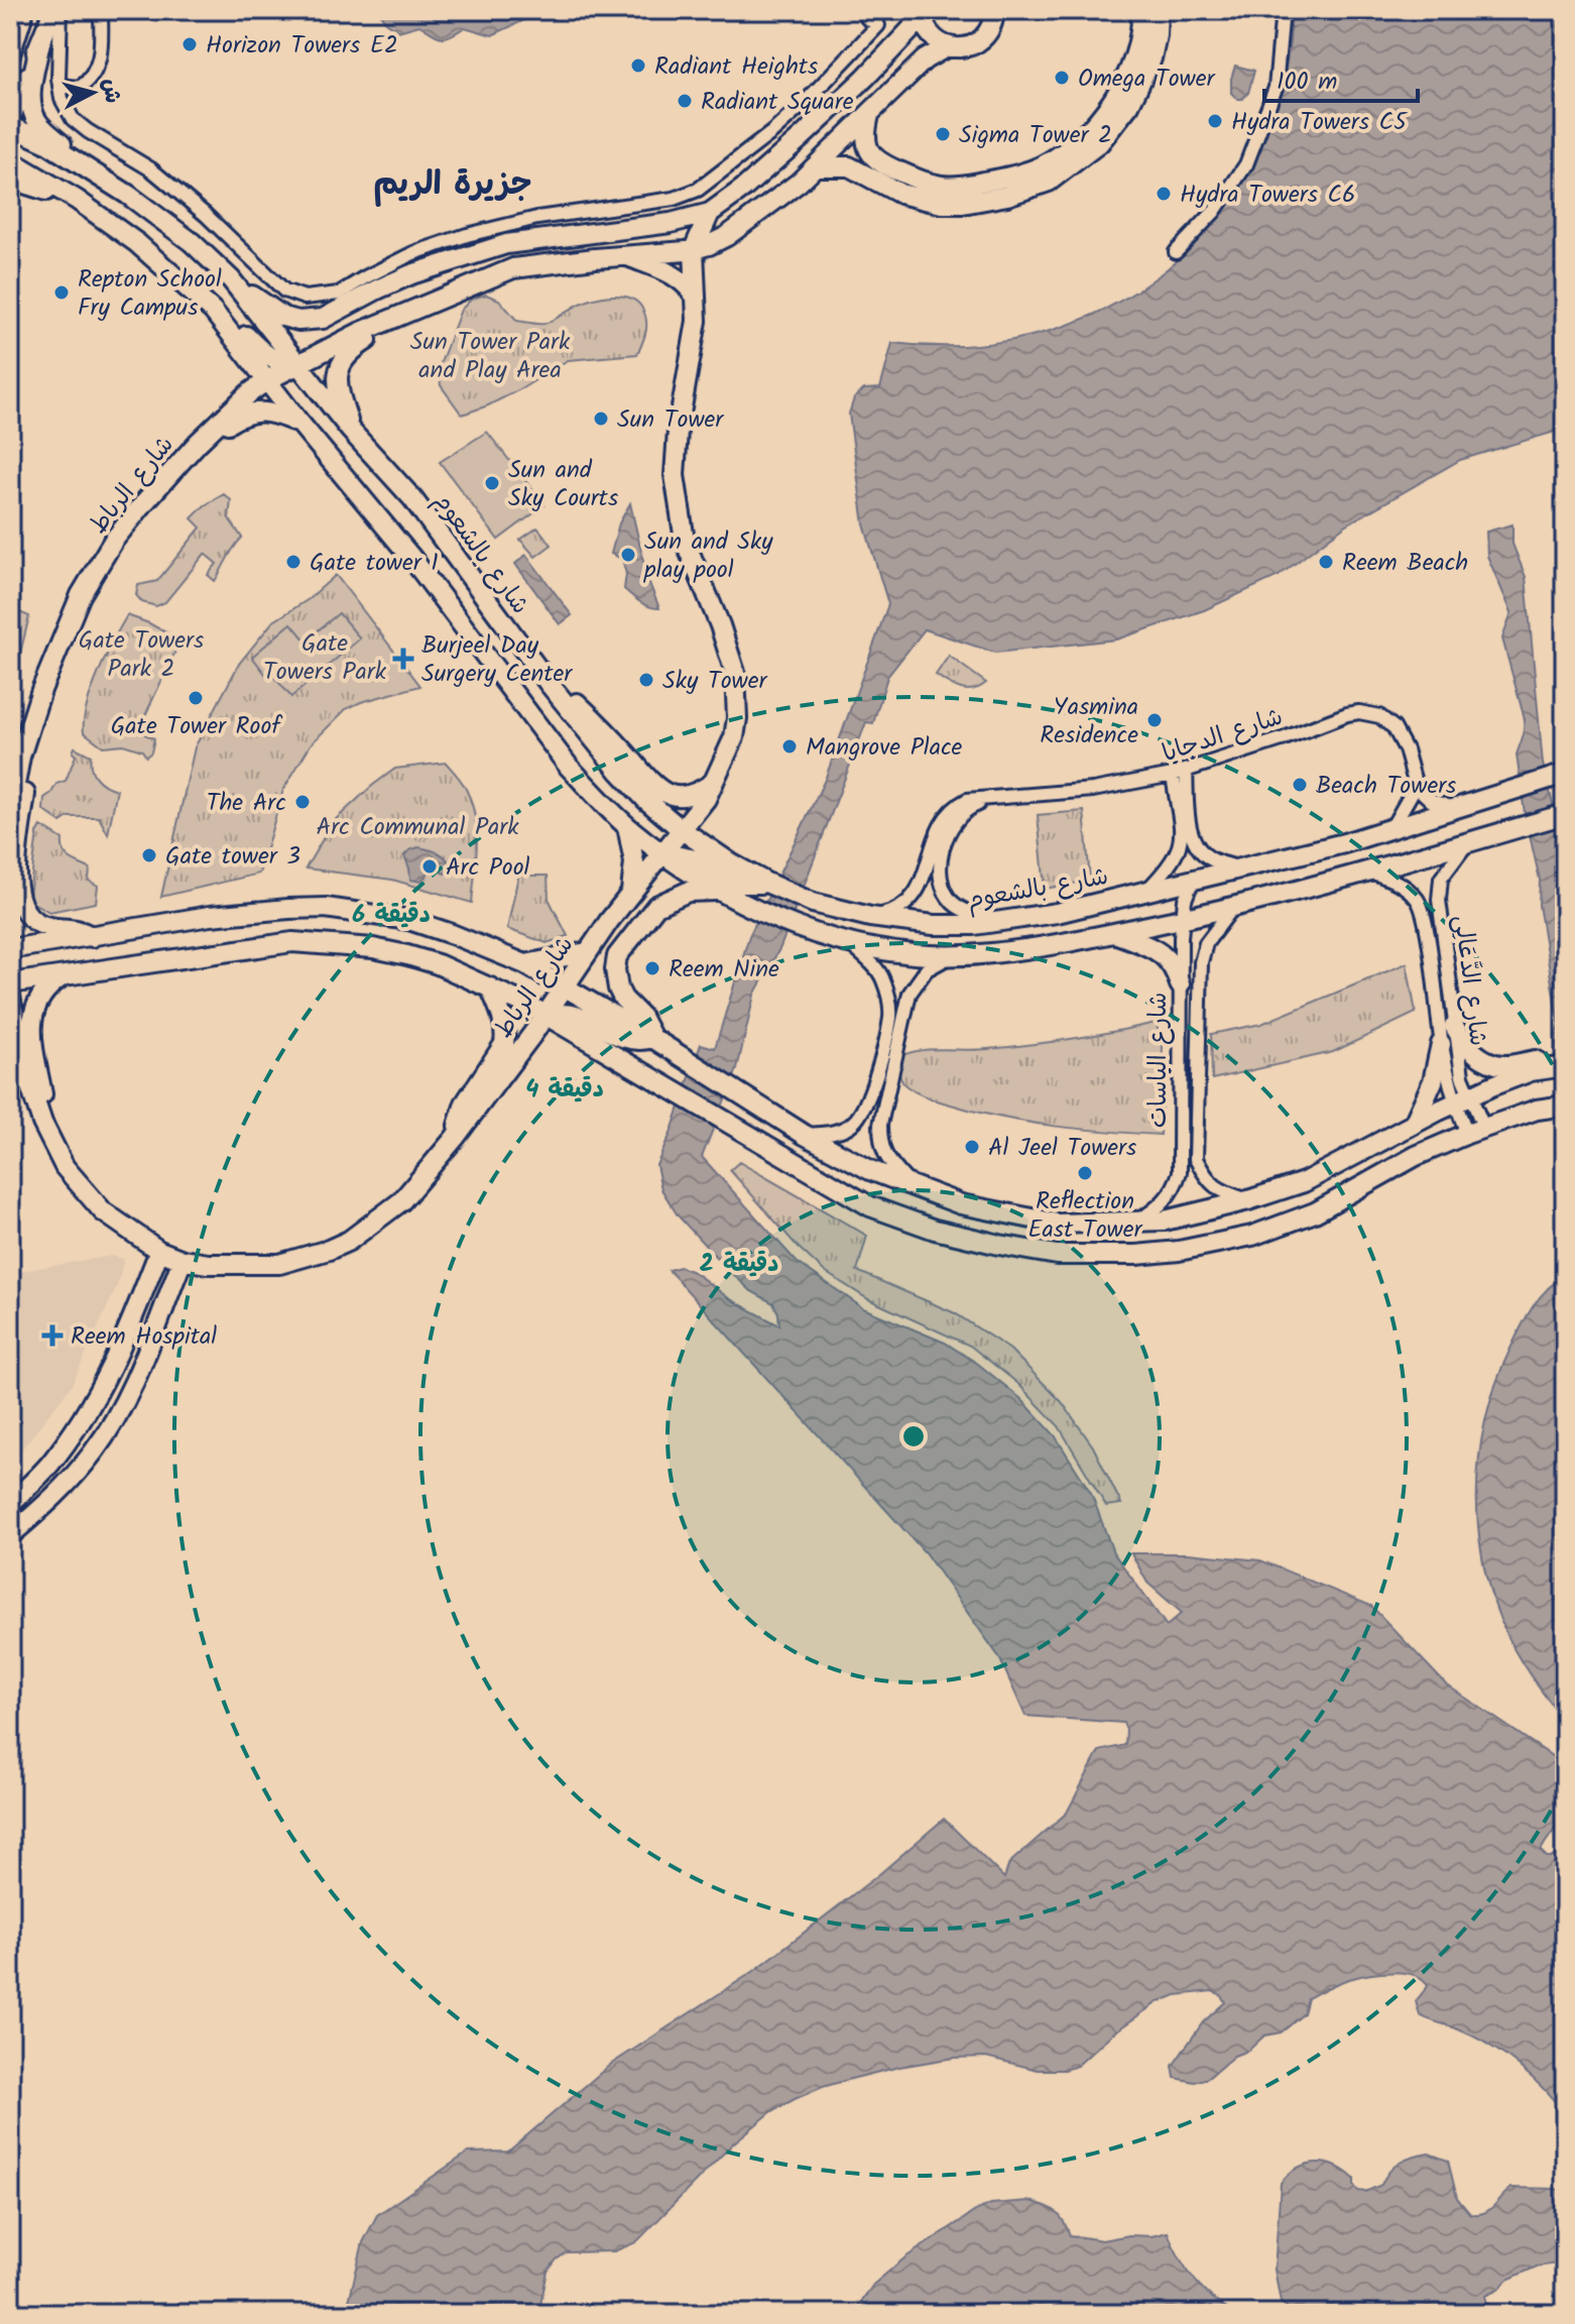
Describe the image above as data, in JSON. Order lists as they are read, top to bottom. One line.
{"streets":{"main road":["شارع الرباط","شارع بالشعوم"],"street":["شارع الدجايا","شارع الدَّعَالِى","شارع الياسات"]},"crossings":[["شارع الرباط","شارع بالشعوم"],["شارع بالشعوم","شارع الدجايا"],["شارع بالشعوم","شارع الياسات"]],"districts":["جزيرة الريم"],"parks":["Sun Tower Park and Play Area","Gate Towers Park 2","Gate Towers Park","Arc Communal Park"],"places":{"other":["Horizon Towers E2","Radiant Heights","Omega Tower","Radiant Square","Hydra Towers C5","Sigma Tower 2","Hydra Towers C6","Repton School Fry Campus","Sun Tower","Sun and Sky Courts","Sun and Sky play pool","Gate tower 1","Reem Beach","Sky Tower","Gate Tower Roof","Yasmina Residence","Mangrove Place","Beach Towers","The Arc","Gate tower 3","Arc Pool","Reem Nine","Al Jeel Towers","Reflection East Tower"],"health":["Burjeel Day Surgery Center","Reem Hospital"]},"scale_bar":"100 m","north":"right","rings":["6 دقيقة","4 دقيقة","2 دقيقة"]}
